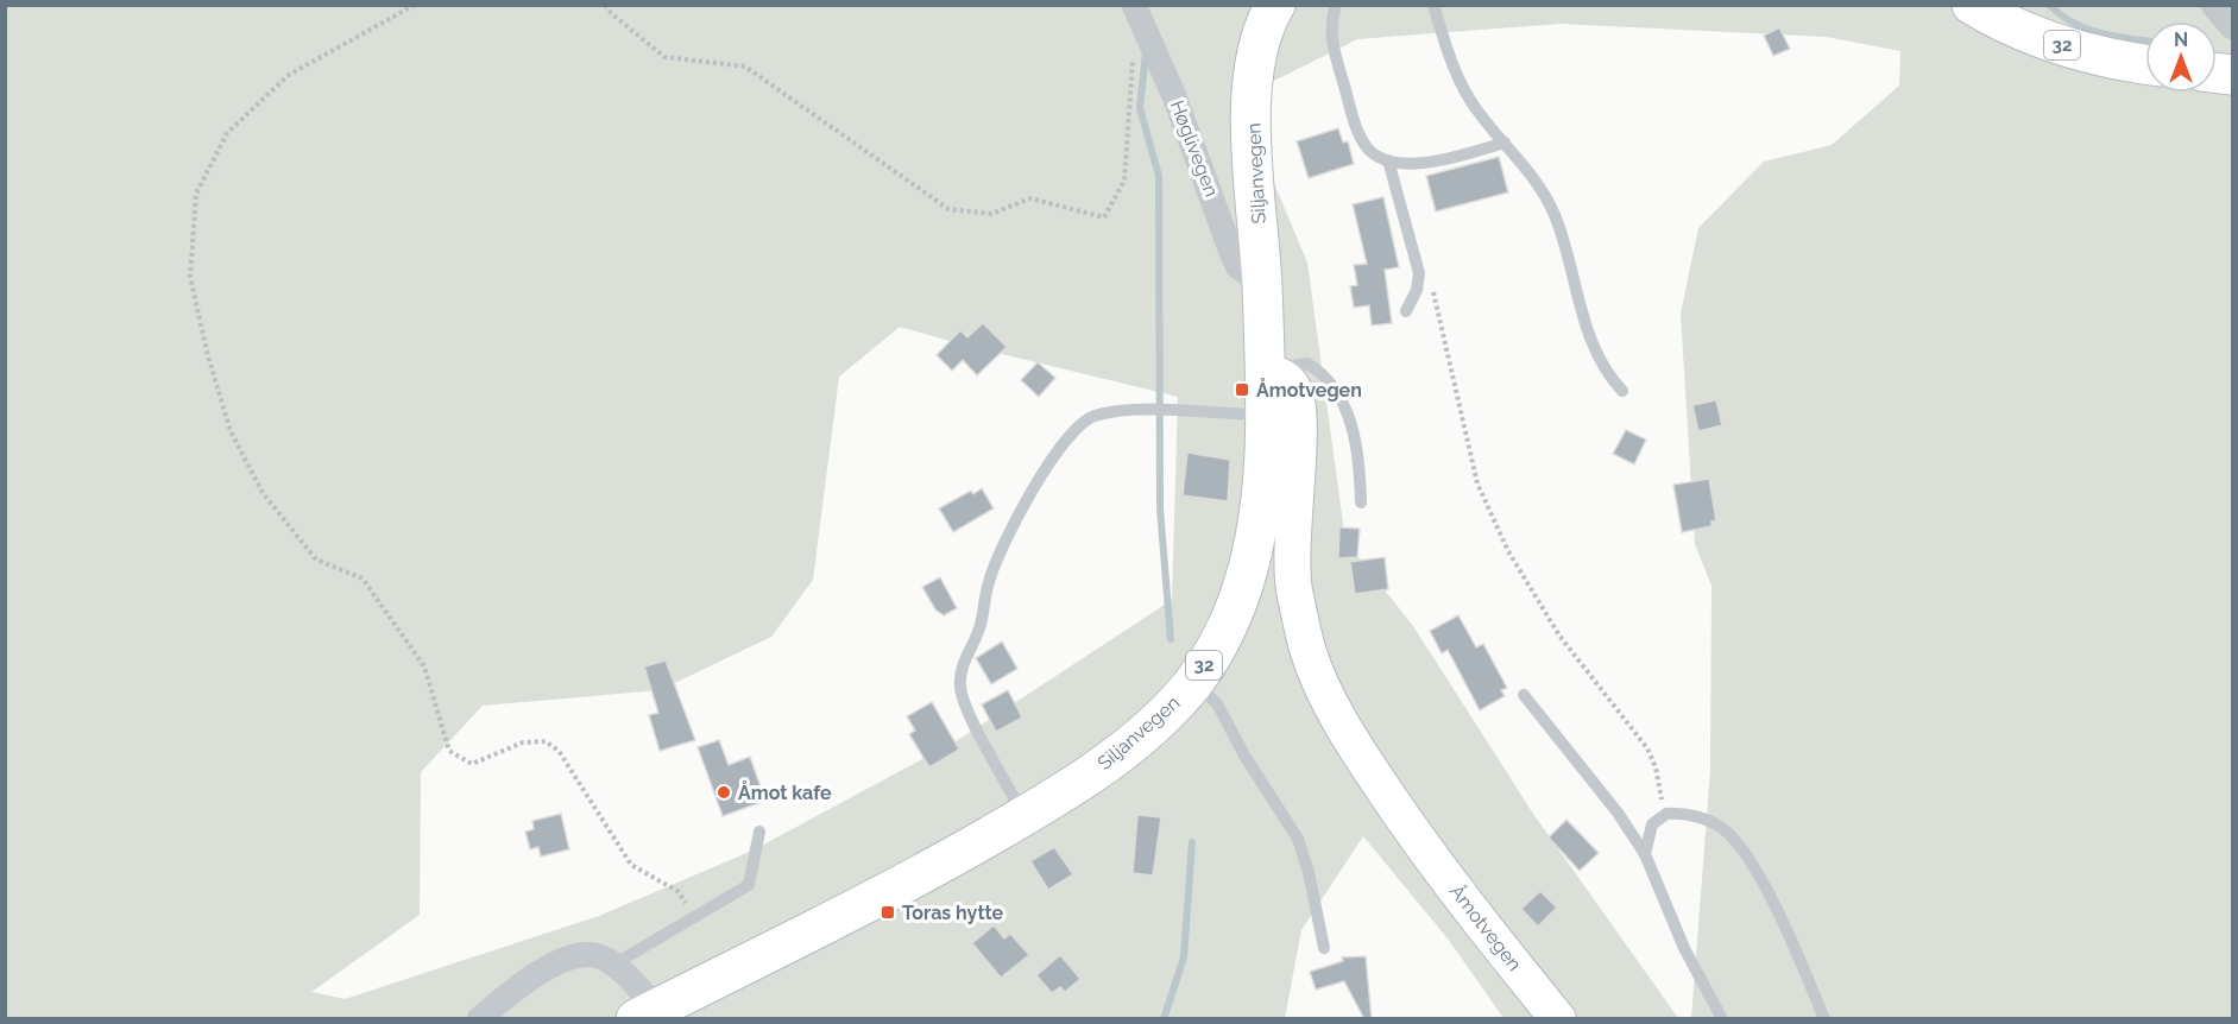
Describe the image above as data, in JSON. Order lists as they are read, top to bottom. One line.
{"streets":{"main road":["32","Siljanvegen","Åmotvegen"],"street":["Høglivegen"]},"crossings":[["Høglivegen","Siljanvegen"],["Siljanvegen","Åmotvegen"]],"places":{"transit":["Åmotvegen","Toras hytte"],"other":["Åmot kafe"]},"north":"top"}
